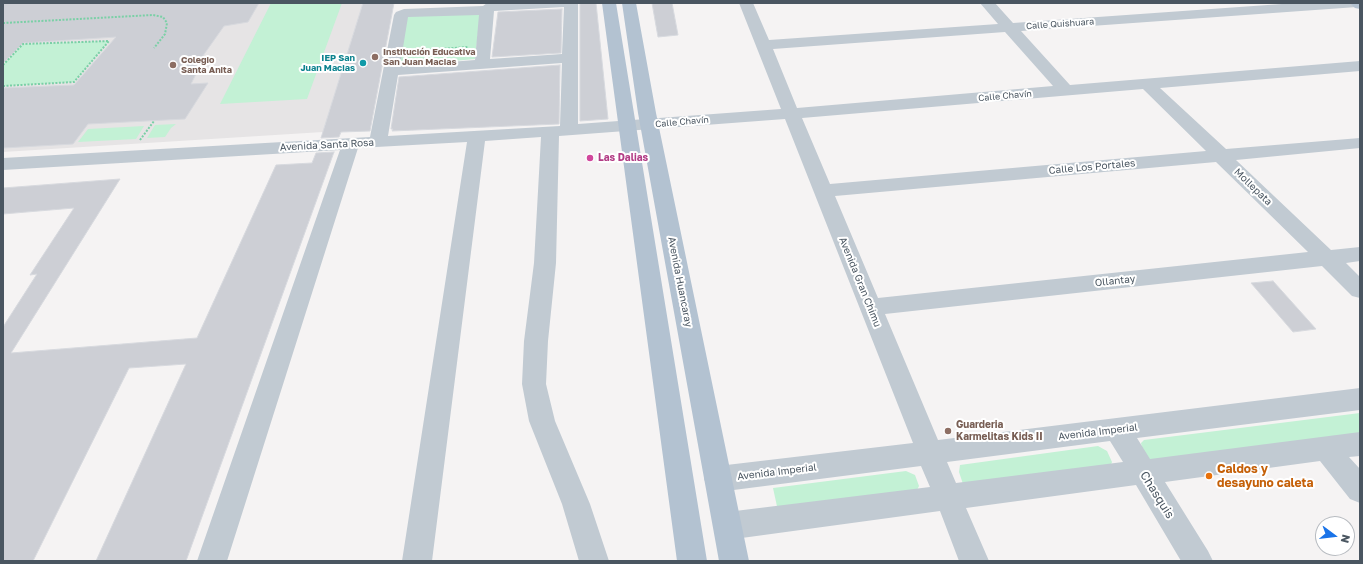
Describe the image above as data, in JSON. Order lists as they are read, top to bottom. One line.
{"streets":{"main road":["Avenida Huancaray"],"street":["Calle Quishuara","Calle Chavín","Avenida Santa Rosa","Calle Los Portales","Mollepata","Ollantay","Avenida Gran Chimu","Avenida Imperial","Chasquis"]},"crossings":[["Calle Quishuara","Avenida Gran Chimu"],["Calle Chavín","Avenida Santa Rosa"],["Calle Chavín","Mollepata"],["Calle Chavín","Avenida Huancaray"],["Calle Chavín","Avenida Gran Chimu"],["Avenida Santa Rosa","Avenida Huancaray"],["Calle Los Portales","Mollepata"],["Calle Los Portales","Avenida Gran Chimu"],["Mollepata","Ollantay"],["Ollantay","Avenida Gran Chimu"],["Avenida Huancaray","Avenida Imperial"],["Avenida Gran Chimu","Avenida Imperial"],["Avenida Imperial","Chasquis"]],"places":["Institución Educativa San Juan Macias","IEP San Juan Macias","Colegio Santa Anita","Las Dalias","Guarderia Karmelitas Kids II","Caldos y desayuno caleta"],"north":"right"}
